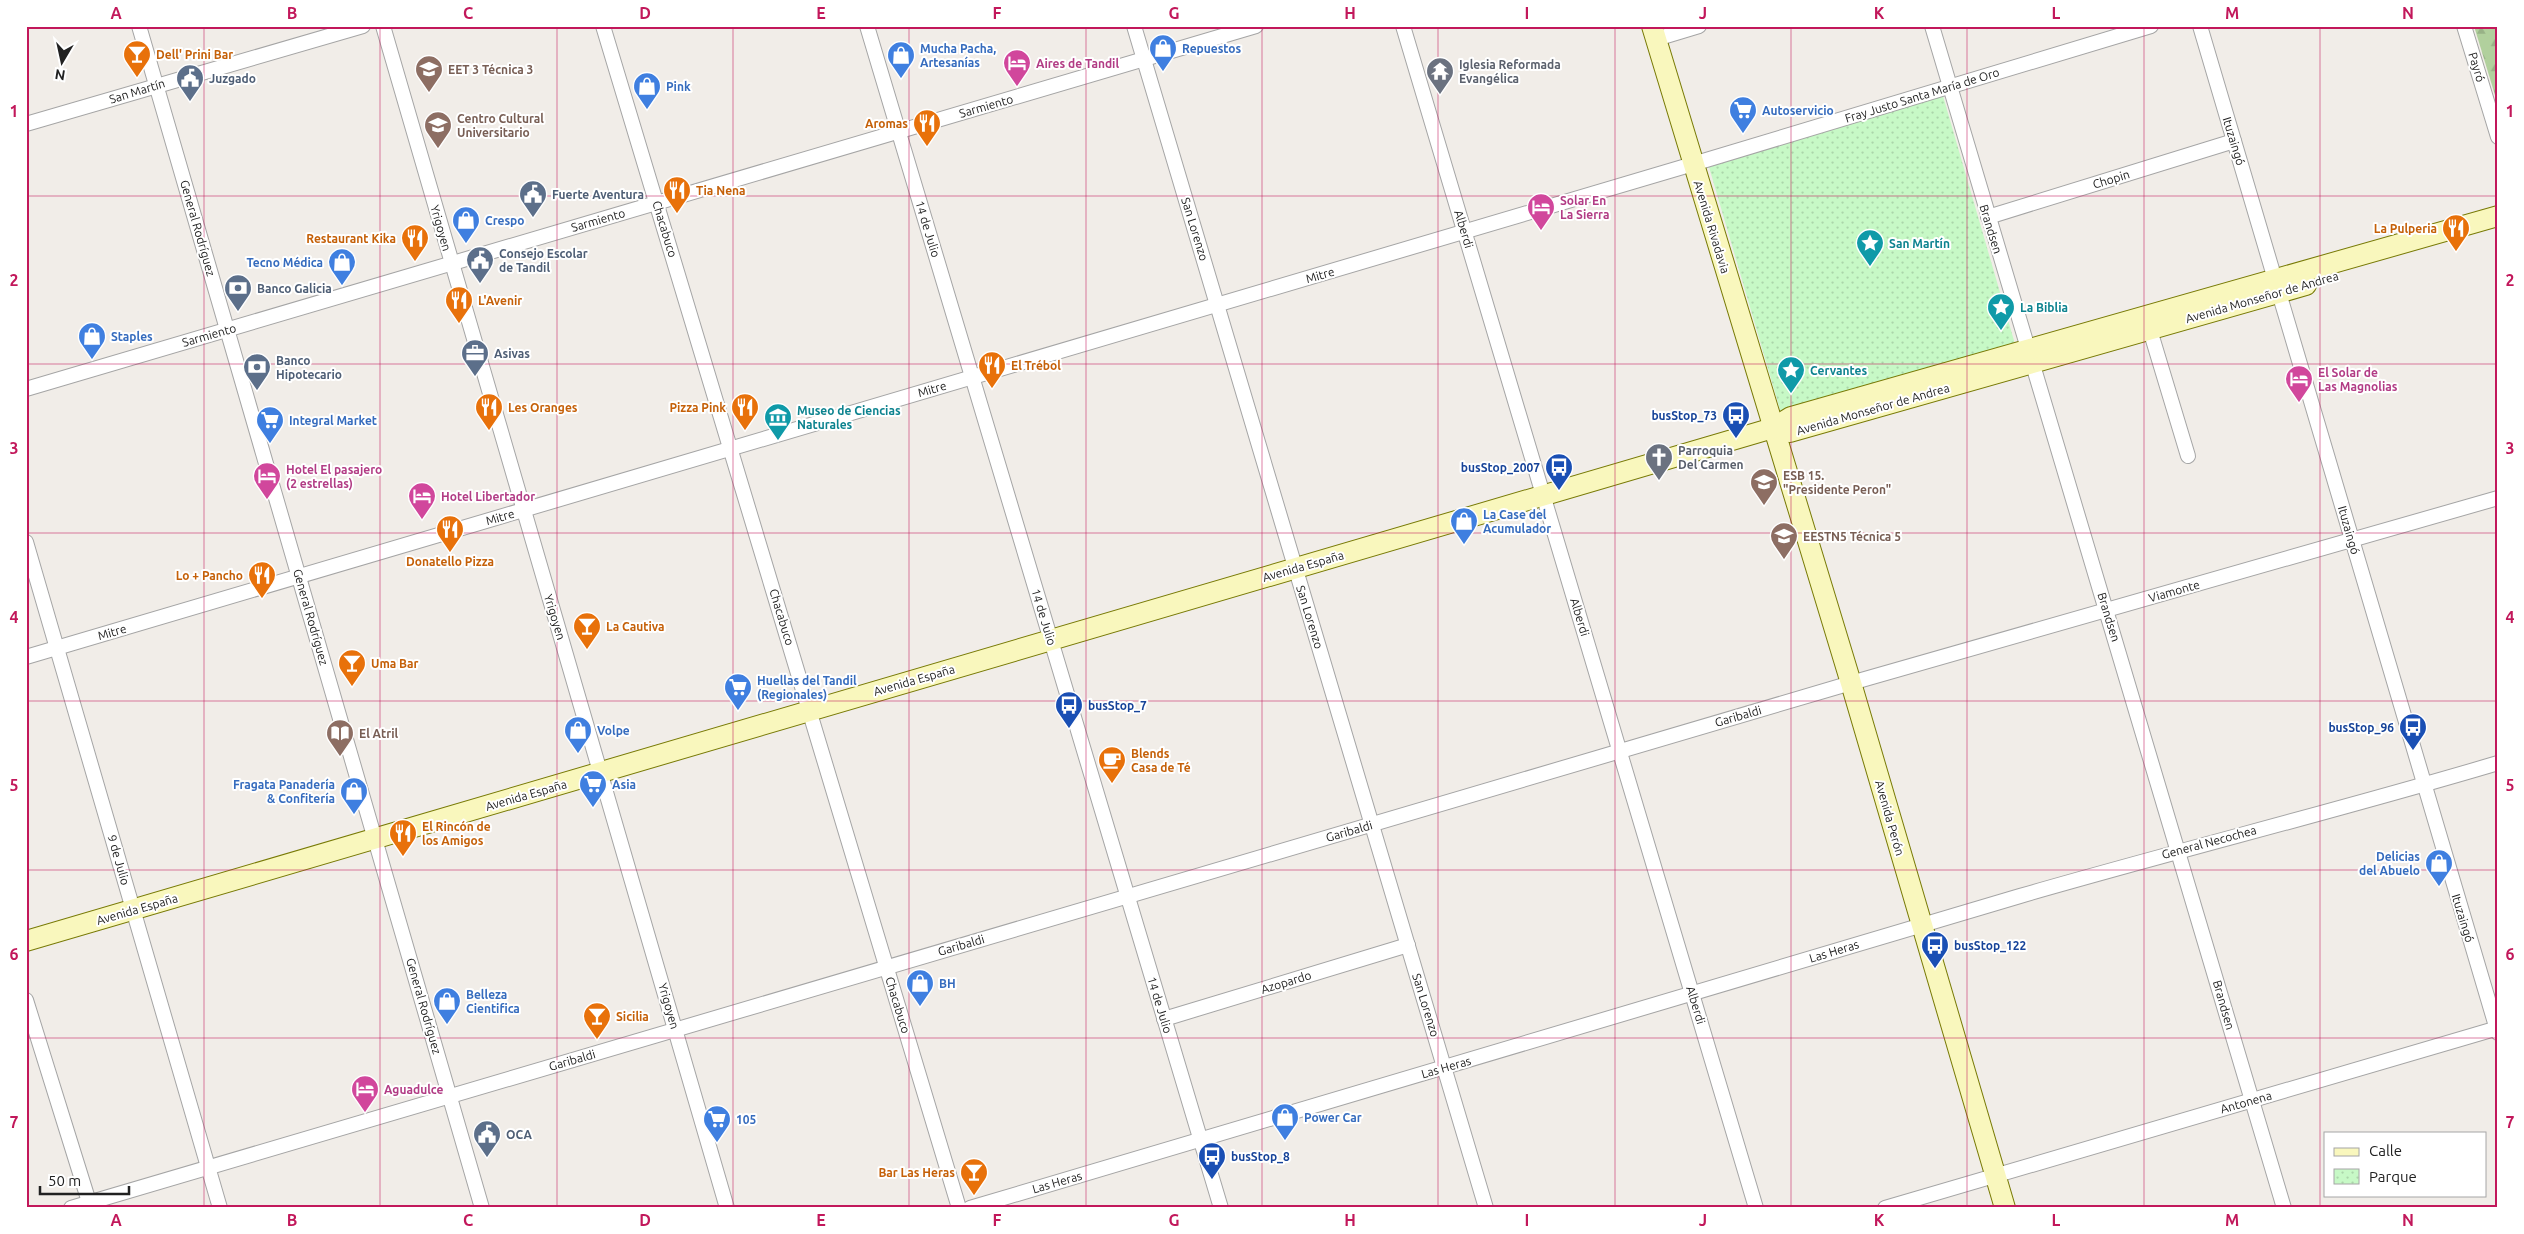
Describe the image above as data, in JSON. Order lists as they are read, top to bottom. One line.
{"streets":{"main road":["Avenida Rivadavia","Avenida Monseñor de Andrea","Avenida España","Avenida Perón"],"street":["Payró","San Martín","Fray Justo Santa María de Oro","Sarmiento","Ituzaingó","Chopin","General Rodríguez","Yrigoyen","Chacabuco","14 de Julio","San Lorenzo","Alberdi","Brandsen","Mitre","Viamonte","Garibaldi","General Necochea","9 de Julio","Las Heras","Azopardo","Antonena"]},"crossings":[["San Martín","General Rodríguez"],["Fray Justo Santa María de Oro","Avenida Rivadavia"],["Fray Justo Santa María de Oro","Brandsen"],["Fray Justo Santa María de Oro","Mitre"],["Sarmiento","General Rodríguez"],["Sarmiento","Yrigoyen"],["Sarmiento","Chacabuco"],["Sarmiento","14 de Julio"],["Sarmiento","San Lorenzo"],["Ituzaingó","Chopin"],["Ituzaingó","Avenida Monseñor de Andrea"],["Ituzaingó","Viamonte"],["Ituzaingó","General Necochea"],["Ituzaingó","Antonena"],["Chopin","Brandsen"],["Avenida Rivadavia","Mitre"],["Avenida Rivadavia","Avenida Monseñor de Andrea"],["Avenida Rivadavia","Avenida España"],["Avenida Rivadavia","Avenida Perón"],["General Rodríguez","Mitre"],["General Rodríguez","Avenida España"],["General Rodríguez","Garibaldi"],["Yrigoyen","Mitre"],["Yrigoyen","Avenida España"],["Yrigoyen","Garibaldi"],["Chacabuco","Mitre"],["Chacabuco","Avenida España"],["Chacabuco","Garibaldi"],["14 de Julio","Mitre"],["14 de Julio","Avenida España"],["14 de Julio","Garibaldi"],["14 de Julio","Las Heras"],["14 de Julio","Azopardo"],["San Lorenzo","Mitre"],["San Lorenzo","Avenida España"],["San Lorenzo","Garibaldi"],["San Lorenzo","Las Heras"],["San Lorenzo","Azopardo"],["Alberdi","Mitre"],["Alberdi","Avenida España"],["Alberdi","Garibaldi"],["Alberdi","Las Heras"],["Brandsen","Avenida Monseñor de Andrea"],["Brandsen","Viamonte"],["Brandsen","General Necochea"],["Brandsen","Antonena"],["Mitre","9 de Julio"],["Avenida Monseñor de Andrea","Avenida España"],["Avenida Monseñor de Andrea","Avenida Perón"],["Avenida España","Avenida Perón"],["Avenida España","9 de Julio"],["Viamonte","Garibaldi"],["Viamonte","Avenida Perón"],["Garibaldi","Avenida Perón"],["Garibaldi","9 de Julio"],["Avenida Perón","General Necochea"],["Avenida Perón","Las Heras"],["Avenida Perón","Antonena"],["General Necochea","Las Heras"]],"places":{"shop":["Repuestos","Mucha Pacha, Artesanías","Pink","Crespo","Tecno Médica","Staples","La Case del Acumulador","Volpe","Fragata Panadería & Confitería","Delicias del Abuelo","BH","Belleza Cientifica","Power Car"],"bar":["Dell' Prini Bar","La Cautiva","Uma Bar","Sicilia","Bar Las Heras"],"hotel":["Aires de Tandil","Solar En La Sierra","El Solar de Las Magnolias","Hotel El pasajero (2 estrellas)","Hotel Libertador","Aguadulce"],"school or university":["EET 3 Técnica 3","Centro Cultural Universitario","ESB 15. \"Presidente Peron\"","EESTN5 Técnica 5"],"temple":["Iglesia Reformada Evangélica"],"public building":["Juzgado","Fuerte Aventura","Consejo Escolar de Tandil","OCA"],"supermarket":["Autoservicio","Integral Market","Huellas del Tandil (Regionales)","Asia","105"],"restaurant":["Aromas","Tia Nena","La Pulperia","Restaurant Kika","L'Avenir","El Trébol","Les Oranges","Pizza Pink","Donatello Pizza","Lo + Pancho","El Rincón de los Amigos"],"place":["San Martín","La Biblia","Cervantes"],"bank":["Banco Galicia","Banco Hipotecario"],"office":["Asivas"],"bus stop":["busStop_73","busStop_2007","busStop_7","busStop_96","busStop_122","busStop_8"],"museum":["Museo de Ciencias Naturales"],"church":["Parroquia Del Carmen"],"library":["El Atril"],"cafe":["Blends Casa de Té"]},"legend":["Calle","Parque"],"scale_bar":"50 m","north":"bottom","grid":{"columns":["A","B","C","D","E","F","G","H","I","J","K","L","M","N"],"rows":["1","2","3","4","5","6","7"]}}
